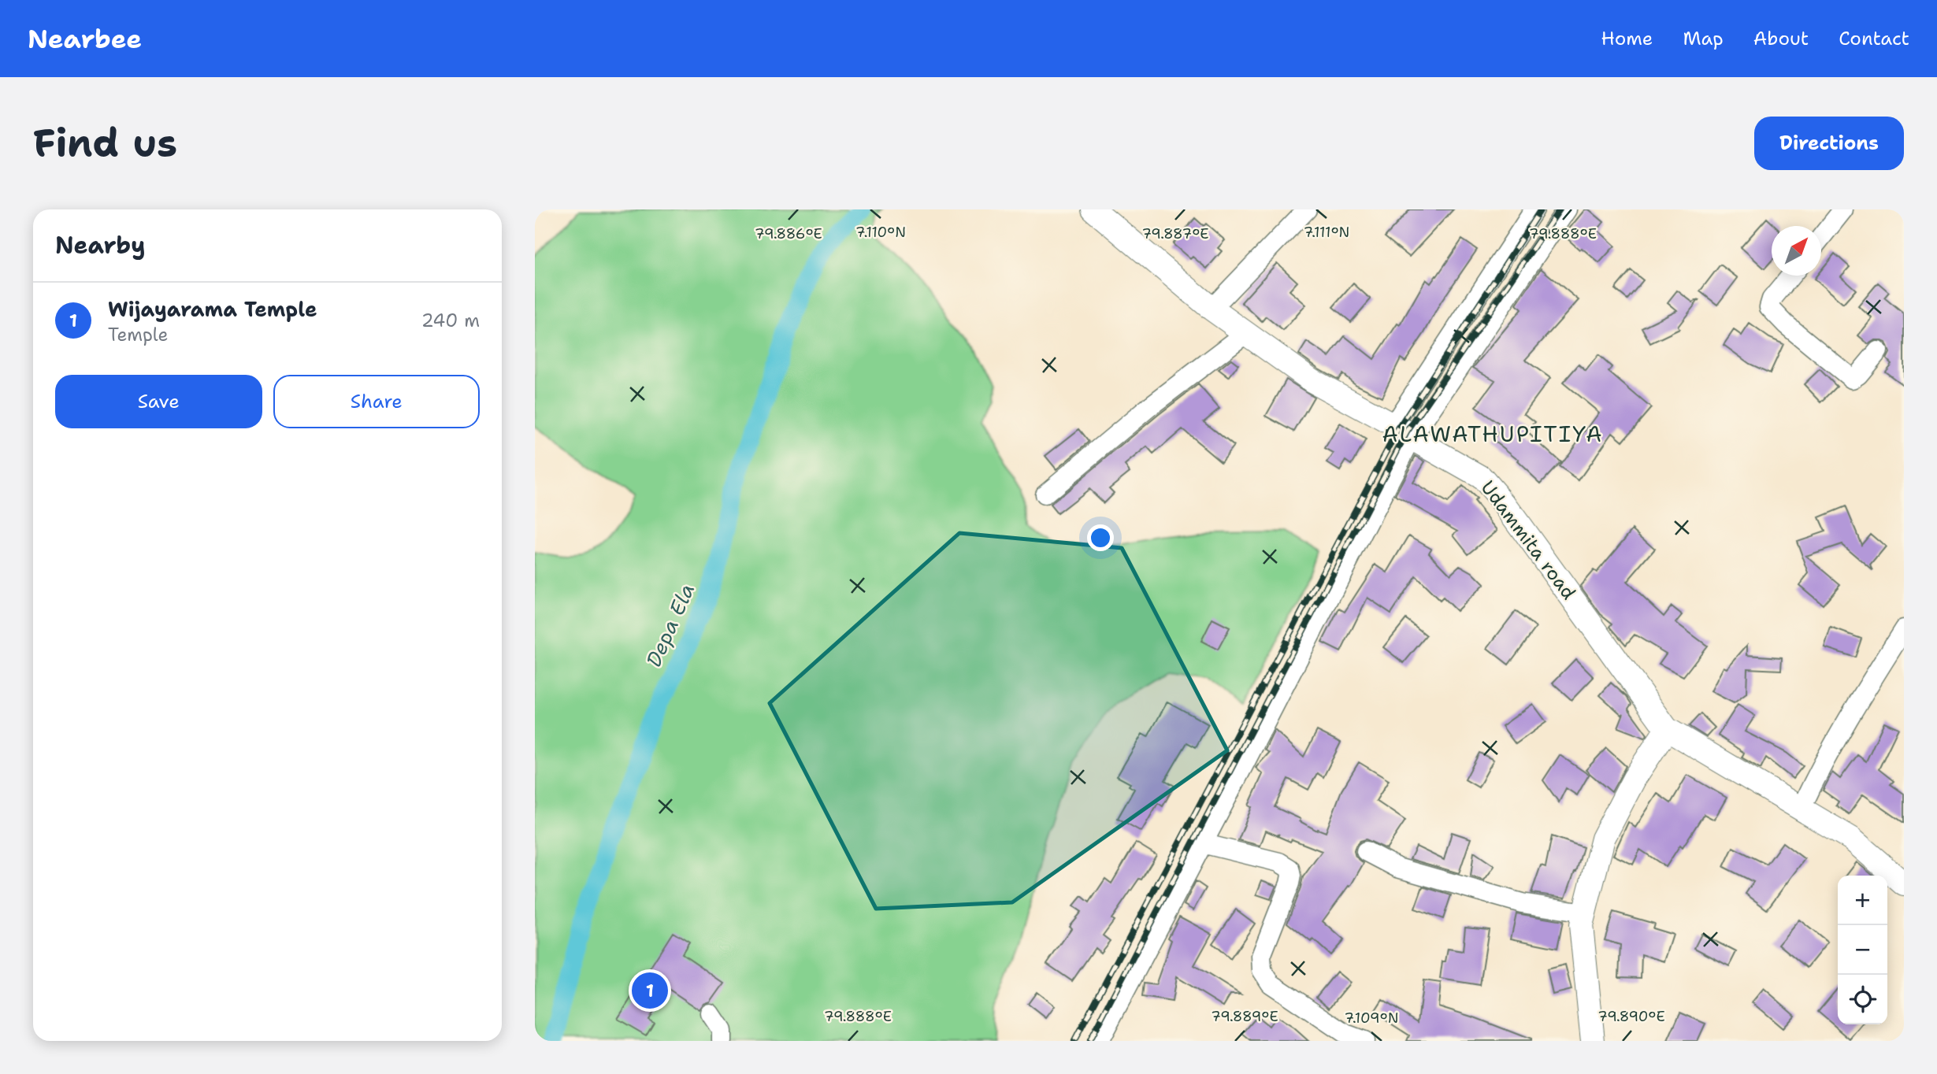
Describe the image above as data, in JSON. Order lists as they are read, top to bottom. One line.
{"streets":{"street":["Udammita road"]},"districts":["ALAWATHUPITIYA"],"water":["Depa Ela"],"north":"top right","page":{"header":"Nearbee","nav":["Home","Map","About","Contact"],"buttons":["Directions",["Save","Share"]],"title":"Find us","heading":"Nearby","list":[{"mark":"1","name":"Wijayarama Temple","note":"Temple","value":"240 m"}],"map_buttons":["+","−"],"pins":"1"},"coordinates":["7.110°N","7.111°N","79.886°E","79.887°E","79.888°E","79.889°E","79.890°E","7.109°N"]}
